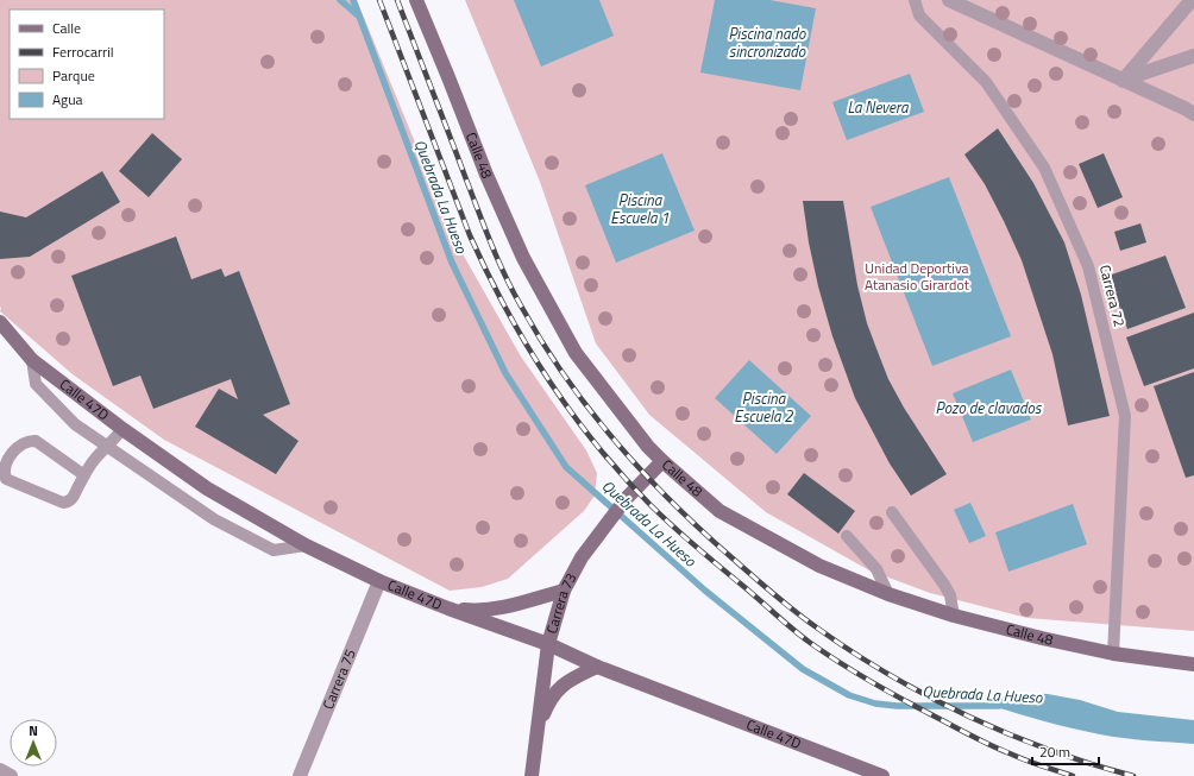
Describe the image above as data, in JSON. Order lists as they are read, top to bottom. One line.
{"streets":{"main road":["Calle 48","Calle 47D","Carrera 73"],"street":["Carrera 75"],"lane":["Carrera 72"]},"crossings":[["Calle 48","Carrera 72"],["Calle 48","Carrera 73"],["Calle 47D","Carrera 73"],["Calle 47D","Carrera 75"]],"water":["Piscina nado sincronizado","La Nevera","Quebrada La Hueso","Piscina Escuela 1","Piscina Escuela 2","Pozo de clavados"],"parks":["Unidad Deportiva Atanasio Girardot"],"legend":["Calle","Ferrocarril","Parque","Agua"],"scale_bar":"20 m","north":"top"}
